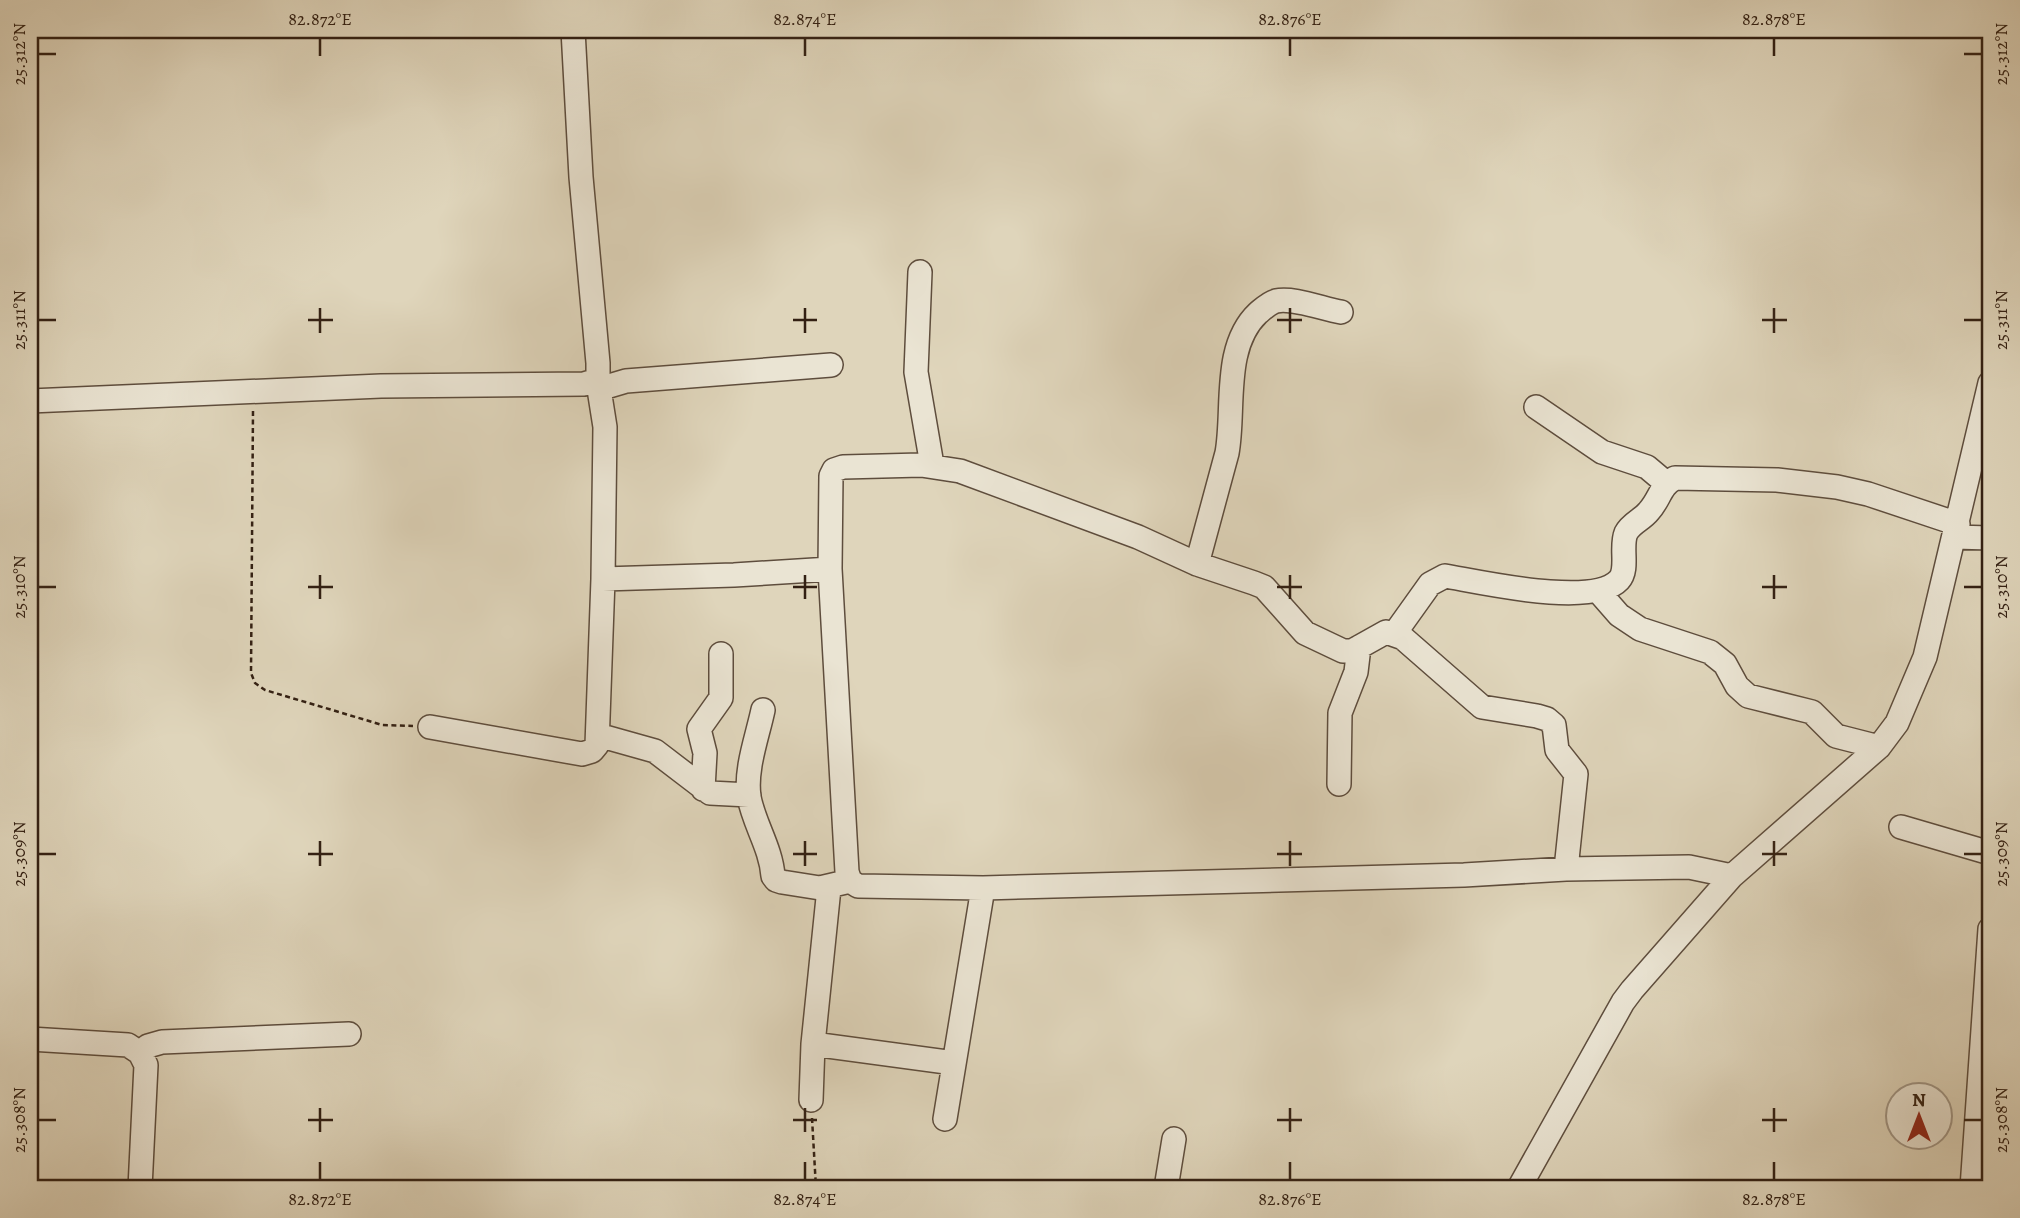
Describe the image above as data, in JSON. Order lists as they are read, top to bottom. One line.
{"north":"top","coordinates":["82.872°E","82.874°E","82.876°E","82.878°E","25.312°N","25.311°N","25.310°N","25.309°N","25.308°N"]}
